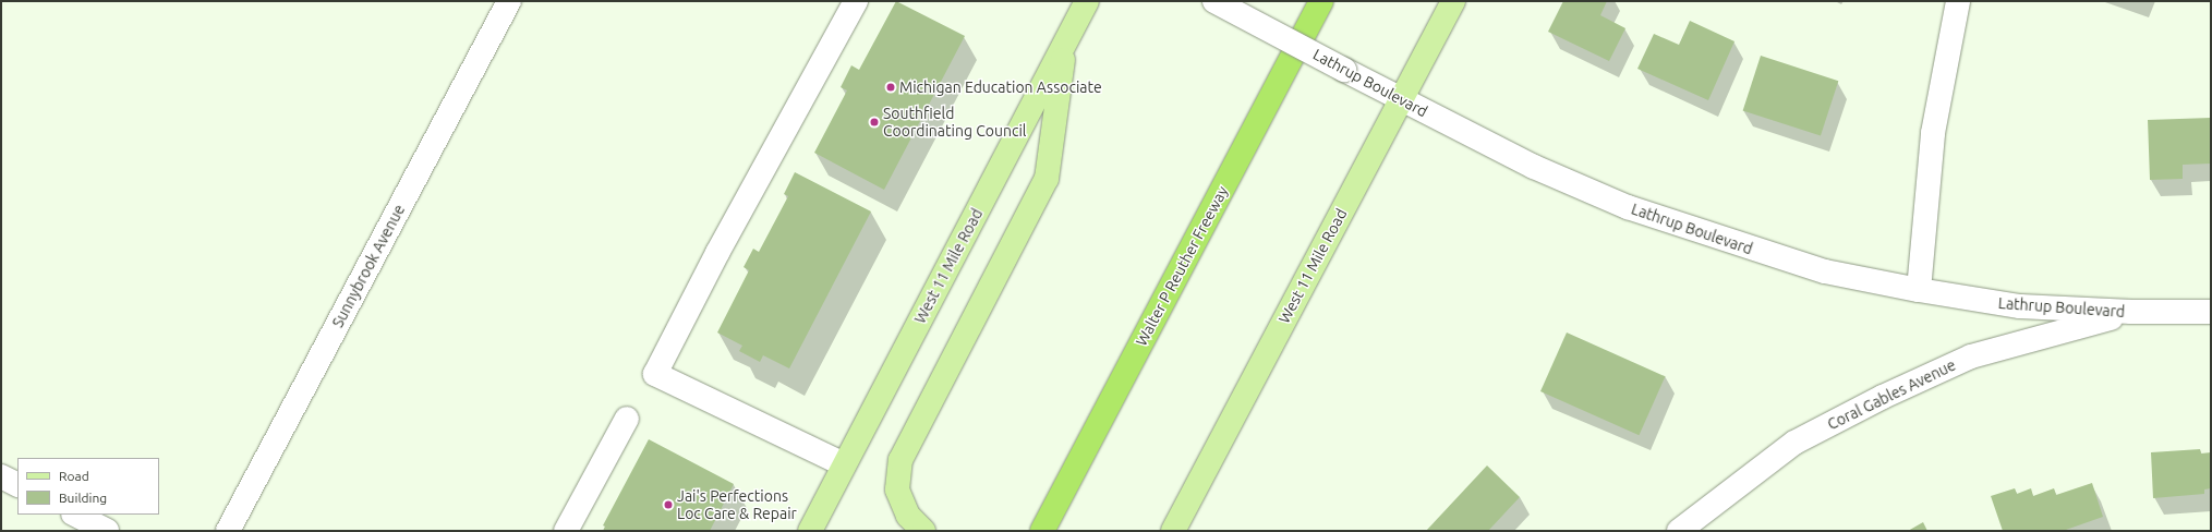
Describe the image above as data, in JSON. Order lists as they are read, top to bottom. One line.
{"streets":{"highway":["Walter P Reuther Freeway"],"main road":["West 11 Mile Road"],"street":["Lathrup Boulevard","Sunnybrook Avenue","Coral Gables Avenue"]},"crossings":[["Lathrup Boulevard","West 11 Mile Road"],["Lathrup Boulevard","Coral Gables Avenue"]],"places":["Michigan Education Associate","Southfield Coordinating Council","Jai's Perfections Loc Care & Repair"],"legend":["Road","Building"]}
